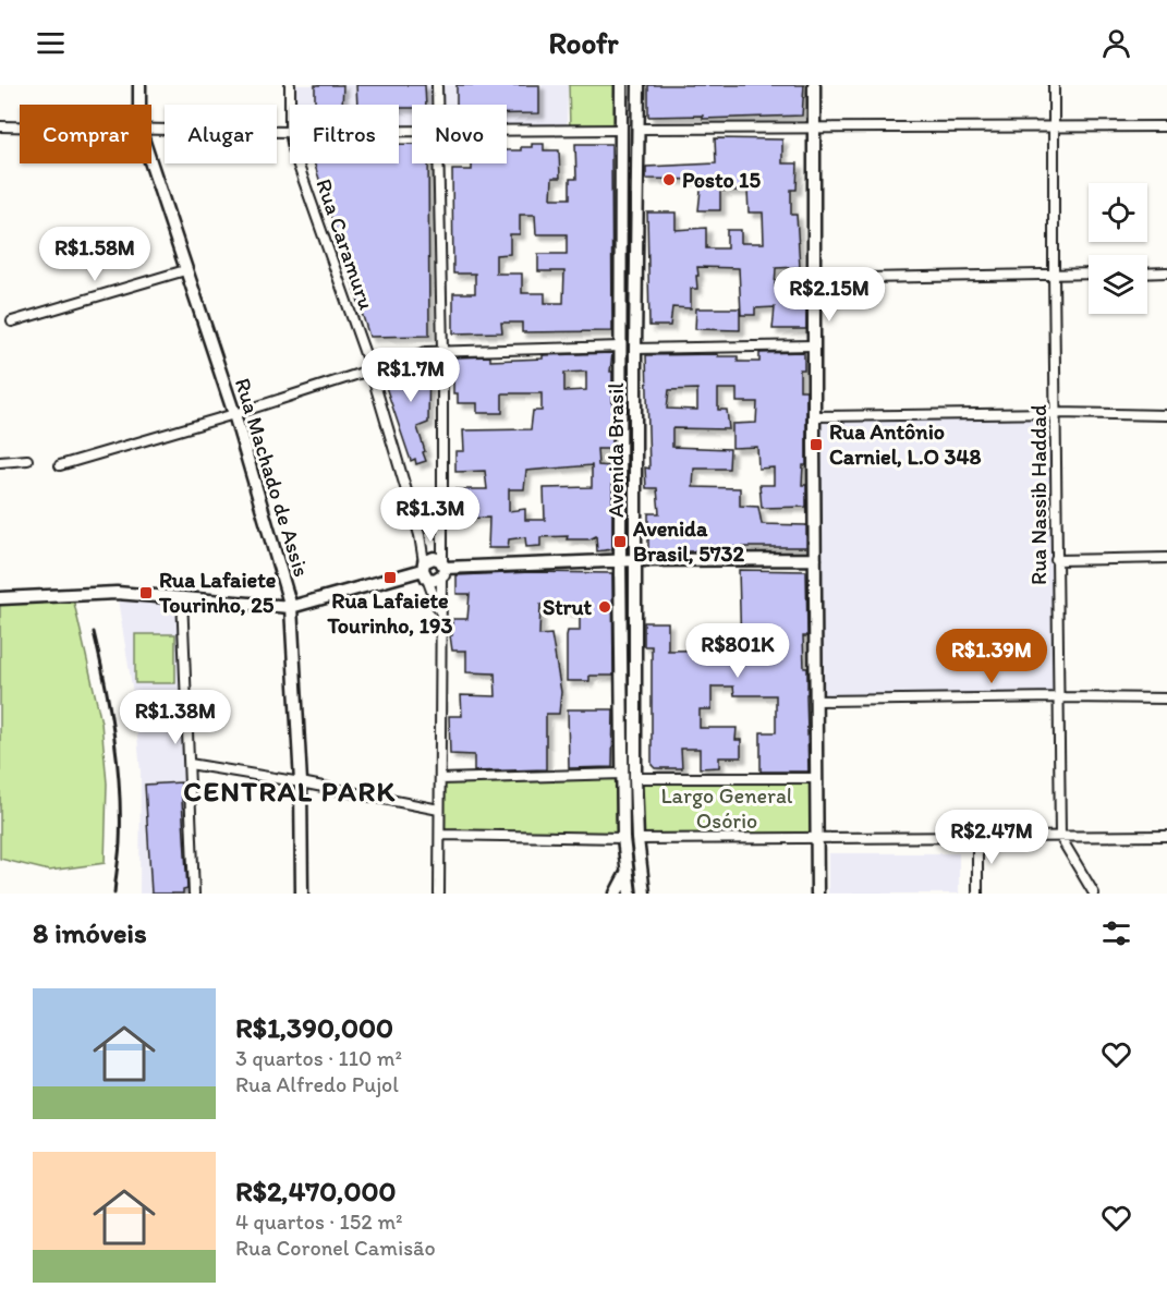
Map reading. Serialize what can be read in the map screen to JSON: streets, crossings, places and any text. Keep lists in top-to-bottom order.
{
  "streets": {
    "street": [
      "Rua Caramuru",
      "Avenida Brasil",
      "Rua Machado de Assis",
      "Rua Nassib Haddad"
    ]
  },
  "districts": ["CENTRAL PARK"],
  "parks": ["Largo General Osório"],
  "places": {
    "other": ["Posto 15", "Strut"],
    "transit": [
      "Rua Antônio Carniel, L.O 348",
      "Avenida Brasil, 5732",
      "Rua Lafaiete Tourinho, 193",
      "Rua Lafaiete Tourinho, 25"
    ]
  },
  "page": {
    "header": "Roofr",
    "chip": [
      "Comprar",
      "Alugar",
      "Filtros",
      "Novo"
    ],
    "price": [
      "R$1.58M",
      "R$2.15M",
      "R$1.7M",
      "R$1.3M",
      "R$801K",
      "R$1.39M",
      "R$1.38M",
      "R$2.47M"
    ],
    "heading": "8 imóveis",
    "list": [
      {
        "name": "R$1,390,000",
        "note": "3 quartos · 110 m² · Rua Alfredo Pujol"
      },
      {
        "name": "R$2,470,000",
        "note": "4 quartos · 152 m² · Rua Coronel Camisão"
      }
    ]
  }
}
